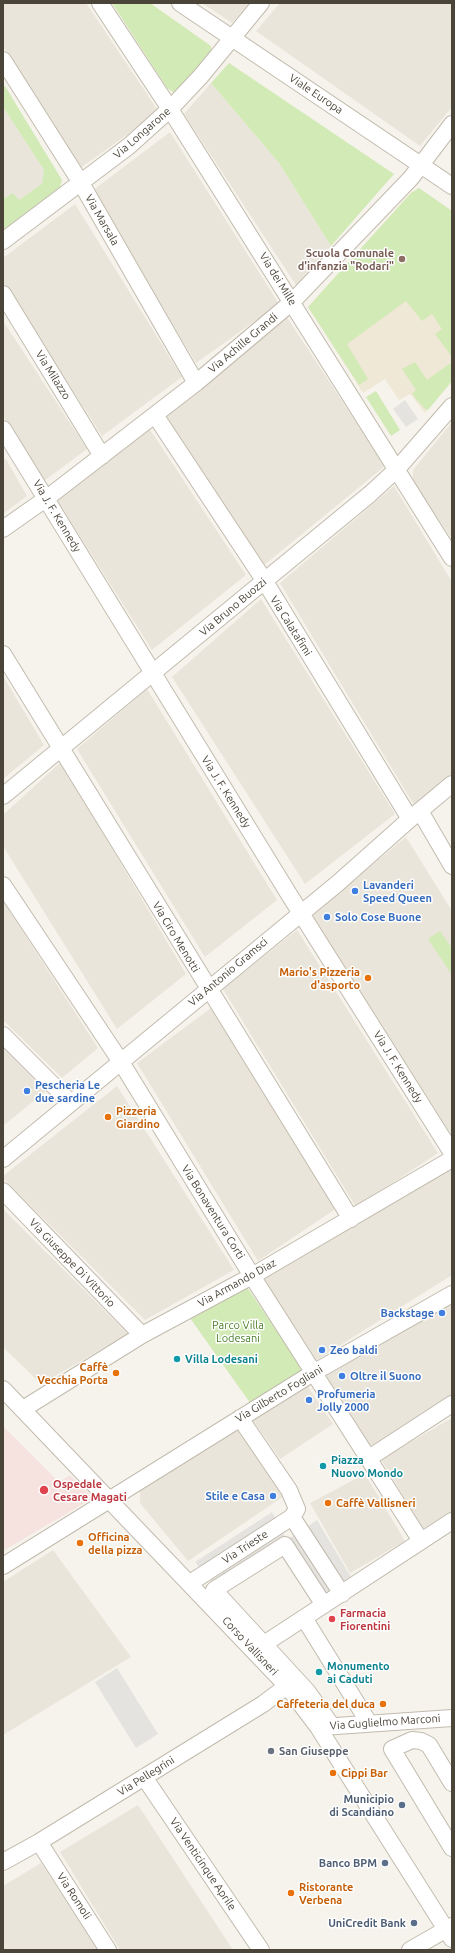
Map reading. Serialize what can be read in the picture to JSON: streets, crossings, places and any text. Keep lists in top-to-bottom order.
{
  "streets": {
    "street": [
      "Viale Europa",
      "Via Longarone",
      "Via Marsala",
      "Via dei Mille",
      "Via Achille Grandi",
      "Via Milazzo",
      "Via J. F. Kennedy",
      "Via Bruno Buozzi",
      "Via Calatafimi",
      "Via Ciro Menotti",
      "Via Antonio Gramsci",
      "Via Bonaventura Corti",
      "Via Giuseppe Di Vittorio",
      "Via Armando Diaz",
      "Via Gilberto Fogliani",
      "Via Trieste",
      "Corso Vallisneri",
      "Via Guglielmo Marconi",
      "Via Pellegrini",
      "Via Venticinque Aprile",
      "Via Romoli"
    ]
  },
  "crossings": [
    ["Viale Europa", "Via Longarone"],
    ["Viale Europa", "Via Achille Grandi"],
    ["Via Longarone", "Via Marsala"],
    ["Via Longarone", "Via dei Mille"],
    ["Via Marsala", "Via Achille Grandi"],
    ["Via dei Mille", "Via Achille Grandi"],
    ["Via dei Mille", "Via Bruno Buozzi"],
    ["Via Achille Grandi", "Via Milazzo"],
    ["Via Achille Grandi", "Via J. F. Kennedy"],
    ["Via Achille Grandi", "Via Calatafimi"],
    ["Via J. F. Kennedy", "Via Bruno Buozzi"],
    ["Via J. F. Kennedy", "Via Antonio Gramsci"],
    ["Via Bruno Buozzi", "Via Calatafimi"],
    ["Via Bruno Buozzi", "Via Ciro Menotti"],
    ["Via Calatafimi", "Via Antonio Gramsci"],
    ["Via Ciro Menotti", "Via Antonio Gramsci"],
    ["Via Ciro Menotti", "Via Armando Diaz"],
    ["Via Antonio Gramsci", "Via Bonaventura Corti"],
    ["Via Bonaventura Corti", "Via Armando Diaz"],
    ["Via Bonaventura Corti", "Via Gilberto Fogliani"],
    ["Via Giuseppe Di Vittorio", "Via Armando Diaz"],
    ["Via Armando Diaz", "Corso Vallisneri"],
    ["Via Gilberto Fogliani", "Corso Vallisneri"],
    ["Via Trieste", "Corso Vallisneri"],
    ["Corso Vallisneri", "Via Guglielmo Marconi"],
    ["Corso Vallisneri", "Via Pellegrini"],
    ["Via Pellegrini", "Via Venticinque Aprile"],
    ["Via Pellegrini", "Via Romoli"]
  ],
  "parks": ["Parco Villa Lodesani"],
  "places": [
    "Scuola Comunale d'infanzia \"Rodari\"",
    "Lavanderi Speed Queen",
    "Solo Cose Buone",
    "Mario's Pizzeria d'asporto",
    "Pescheria Le due sardine",
    "Pizzeria Giardino",
    "Backstage",
    "Zeo baldi",
    "Villa Lodesani",
    "Caffè Vecchia Porta",
    "Oltre il Suono",
    "Profumeria Jolly 2000",
    "Piazza Nuovo Mondo",
    "Ospedale Cesare Magati",
    "Stile e Casa",
    "Caffè Vallisneri",
    "Officina della pizza",
    "Farmacia Fiorentini",
    "Monumento ai Caduti",
    "Caffeteria del duca",
    "San Giuseppe",
    "Cippi Bar",
    "Municipio di Scandiano",
    "Banco BPM",
    "Ristorante Verbena",
    "UniCredit Bank"
  ]
}
